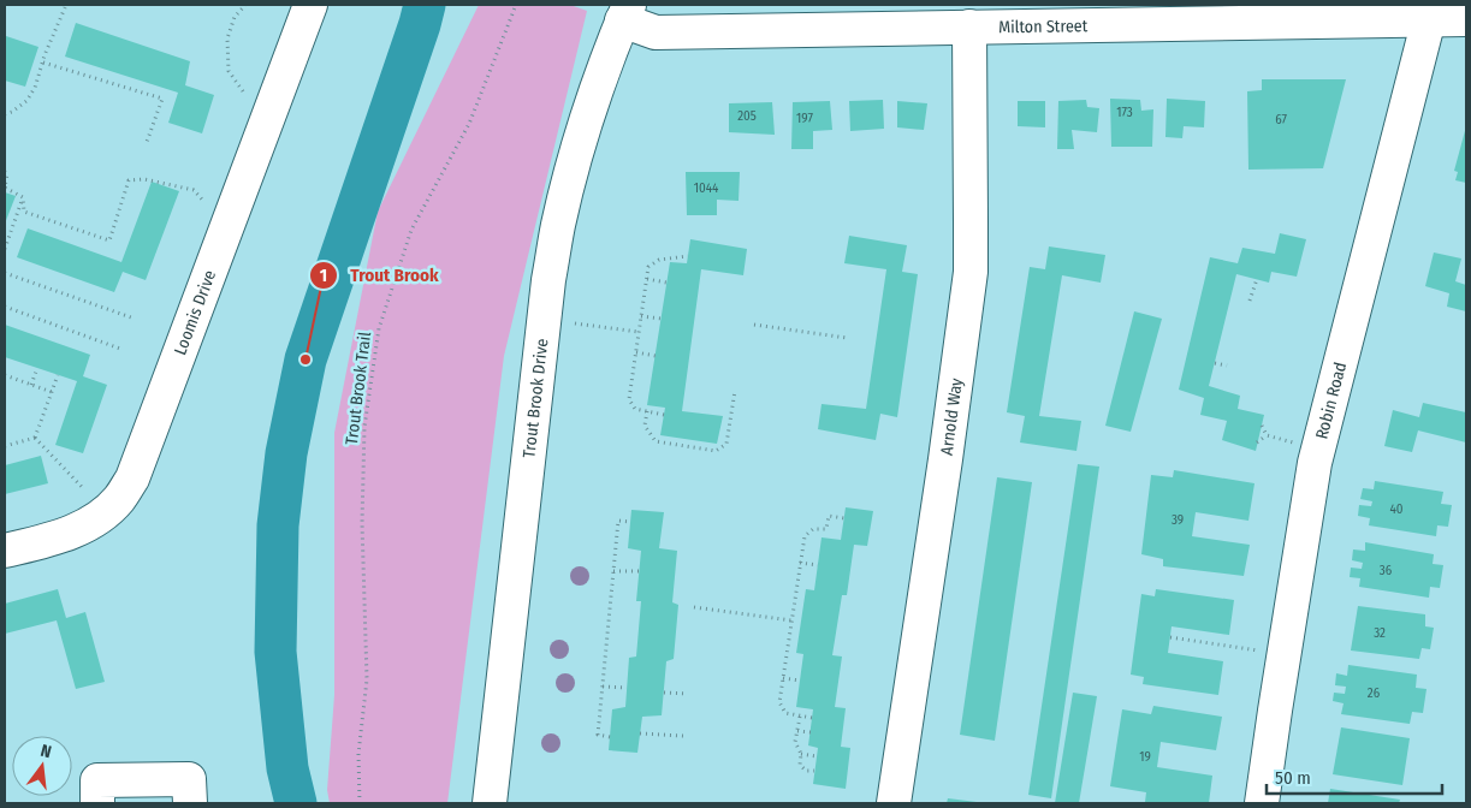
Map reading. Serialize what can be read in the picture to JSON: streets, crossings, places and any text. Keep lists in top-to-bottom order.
{
  "streets": {
    "street": [
      "Milton Street",
      "Loomis Drive",
      "Trout Brook Drive",
      "Robin Road",
      "Arnold Way"
    ],
    "path": ["Trout Brook Trail"]
  },
  "crossings": [
    ["Milton Street", "Trout Brook Drive"],
    ["Milton Street", "Robin Road"],
    ["Milton Street", "Arnold Way"]
  ],
  "places": ["Trout Brook"],
  "house_numbers": [
    "173",
    "205",
    "197",
    "67",
    "1044",
    "40",
    "39",
    "36",
    "32",
    "26",
    "19"
  ],
  "scale_bar": "50 m",
  "north": "top"
}
